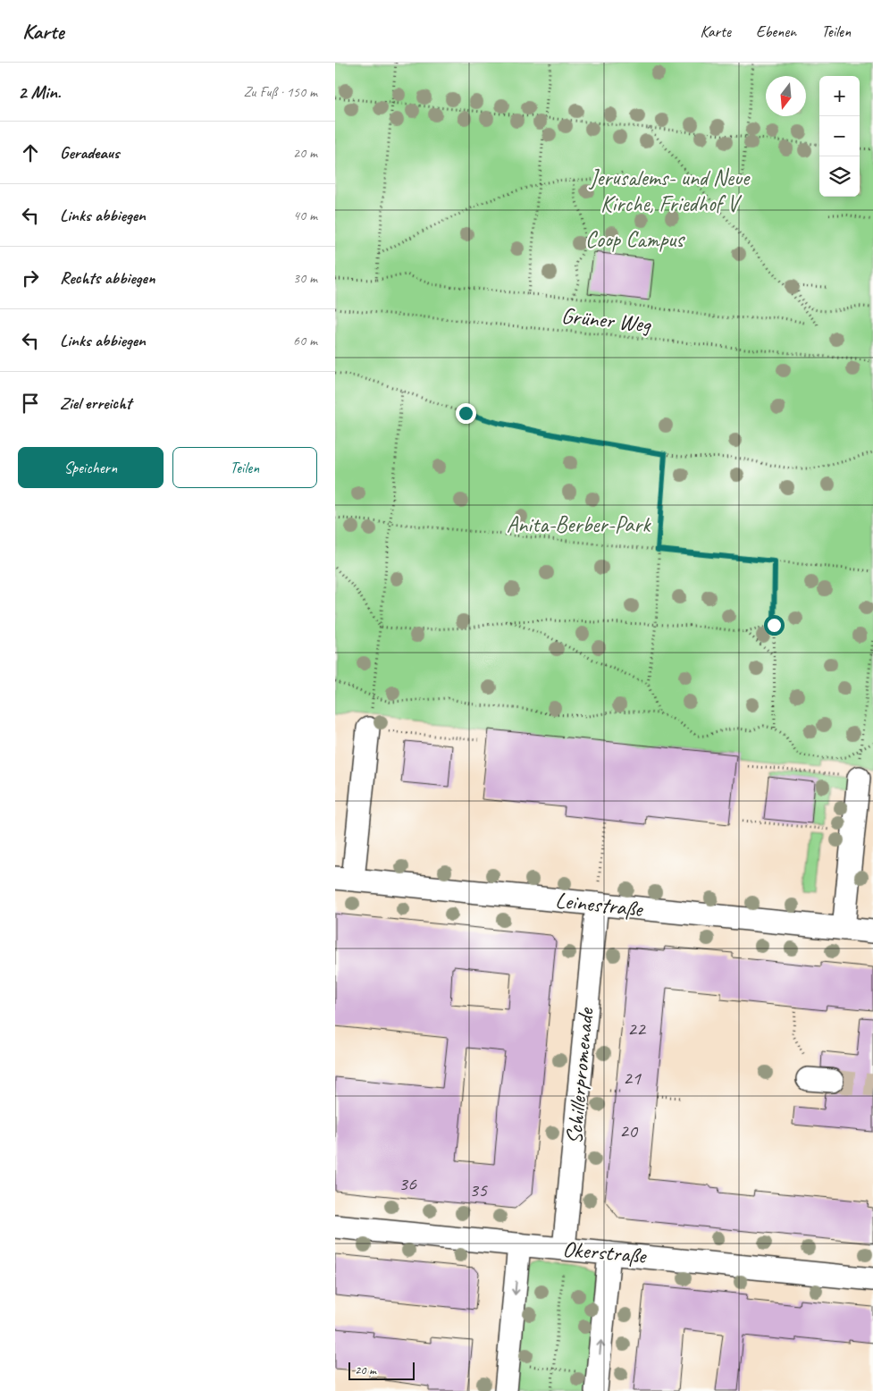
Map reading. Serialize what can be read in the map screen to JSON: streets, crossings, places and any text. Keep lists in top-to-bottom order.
{
  "streets": {
    "street": ["Leinestraße", "Schillerpromenade", "Okerstraße"],
    "path": ["Grüner Weg"]
  },
  "crossings": [
    ["Leinestraße", "Schillerpromenade"],
    ["Schillerpromenade", "Okerstraße"]
  ],
  "parks": ["Jerusalems- und Neue Kirche, Friedhof V", "Coop Campus", "Anita-Berber-Park"],
  "house_numbers": [
    "22",
    "21",
    "20",
    "36",
    "35"
  ],
  "scale_bar": "20 m",
  "north": "bottom",
  "page": {
    "header": "Karte",
    "nav": ["Karte", "Ebenen", "Teilen"],
    "heading": ["2 Min.", "Zu Fuß · 150 m"],
    "map_buttons": ["+", "−"],
    "list": [
      ["Geradeaus", "20 m"],
      ["Links abbiegen", "40 m"],
      ["Rechts abbiegen", "30 m"],
      ["Links abbiegen", "60 m"],
      "Ziel erreicht"
    ],
    "buttons": ["Speichern", "Teilen"],
    "scale": "20 m"
  }
}
